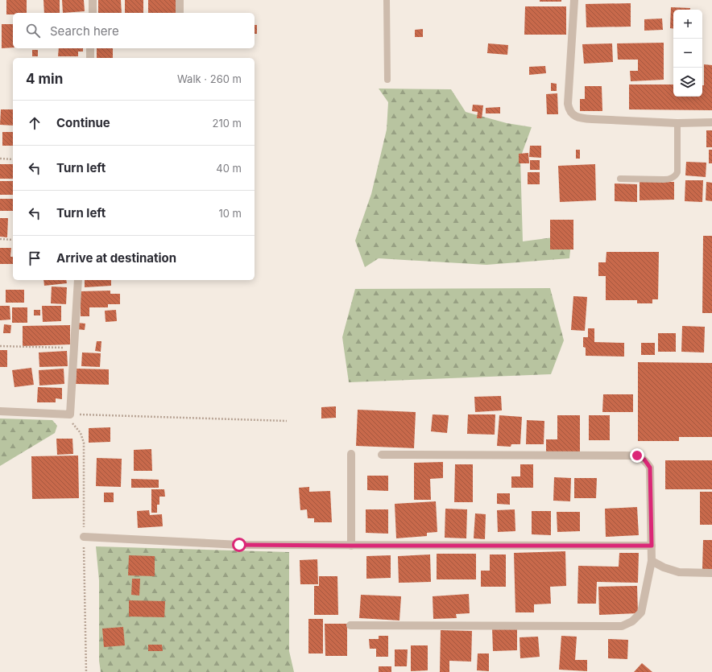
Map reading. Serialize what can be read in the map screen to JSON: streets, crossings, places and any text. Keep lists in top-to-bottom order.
{
  "page": {
    "map_buttons": ["+", "−"],
    "search": "Search here",
    "heading": ["4 min", "Walk · 260 m"],
    "list": [
      ["Continue", "210 m"],
      ["Turn left", "40 m"],
      ["Turn left", "10 m"],
      "Arrive at destination"
    ]
  }
}
